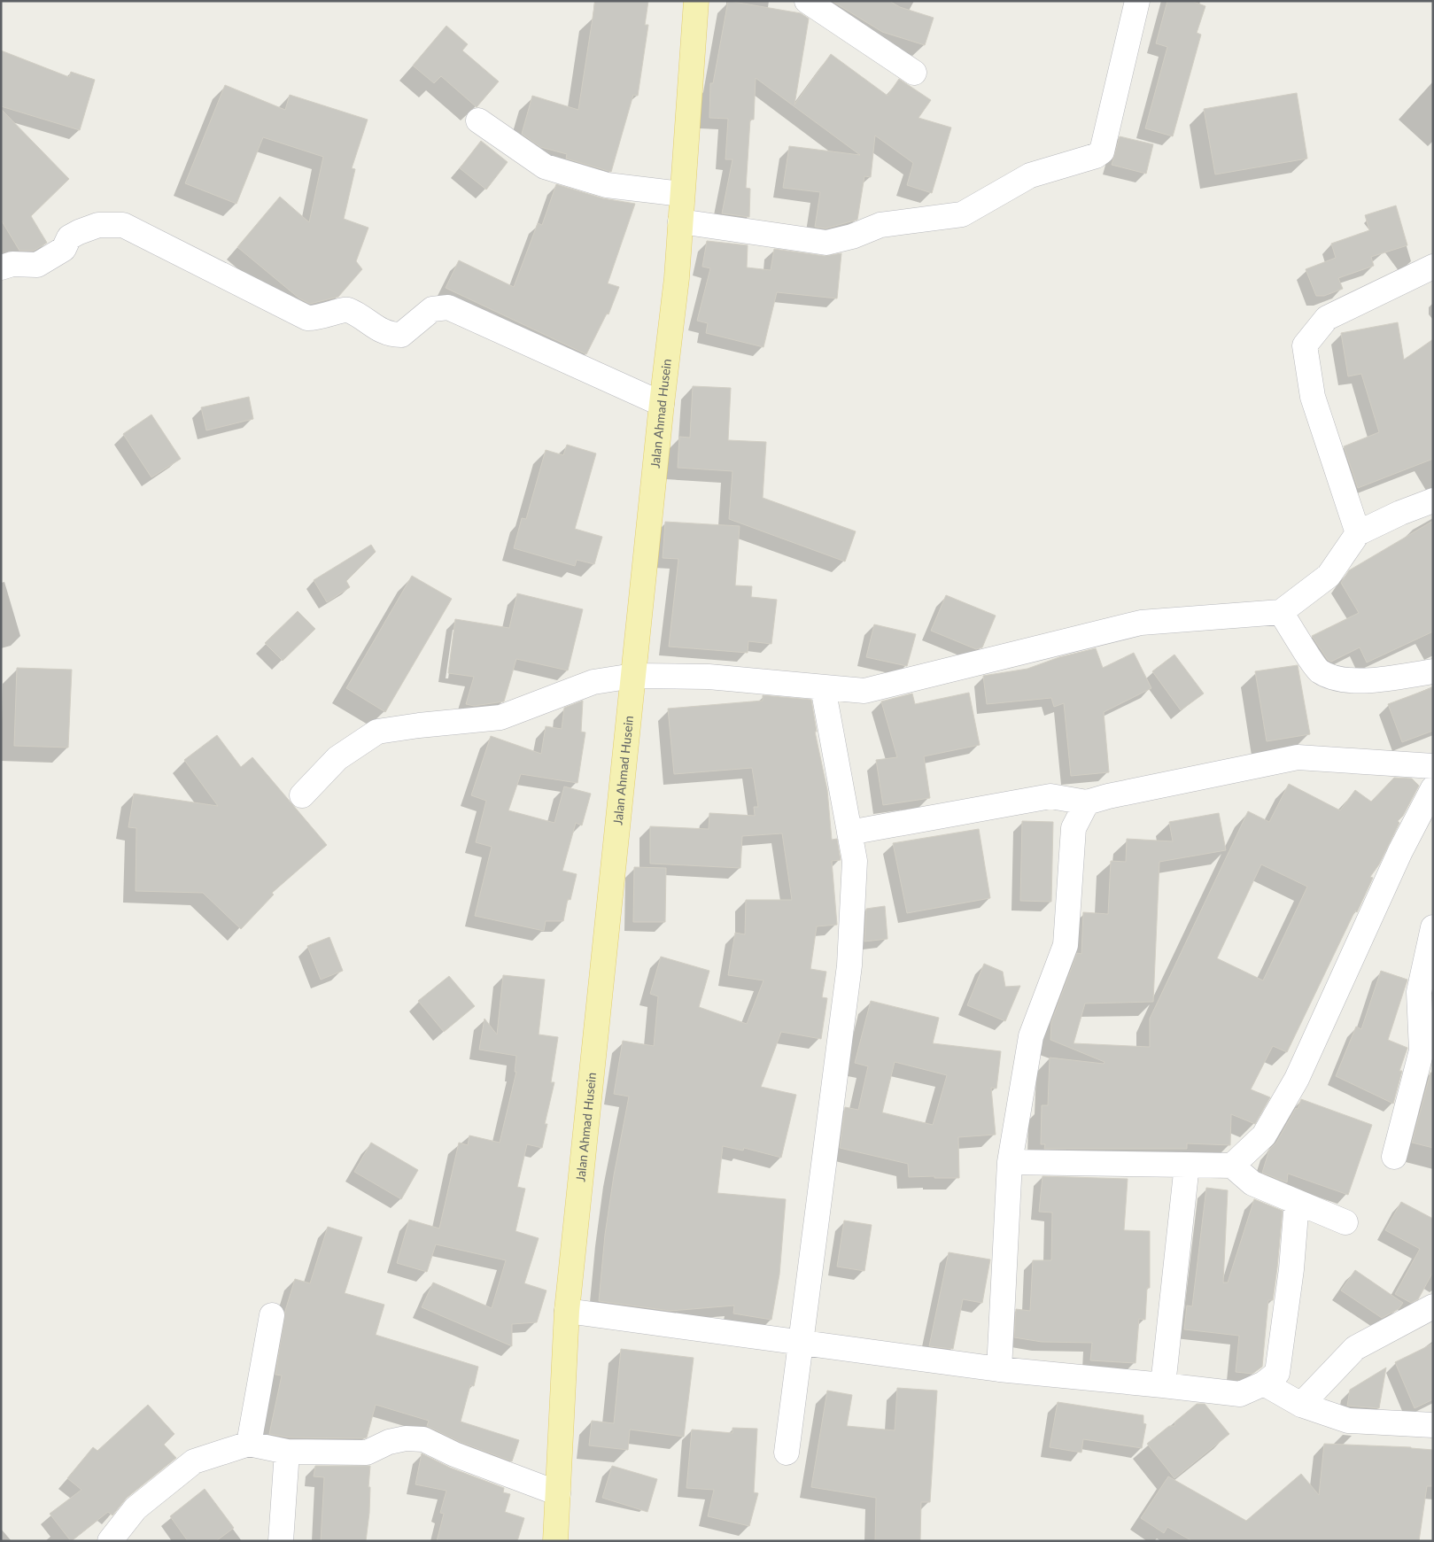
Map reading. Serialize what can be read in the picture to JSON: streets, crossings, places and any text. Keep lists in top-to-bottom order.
{
  "streets": {
    "main road": ["Jalan Ahmad Husein"]
  }
}
